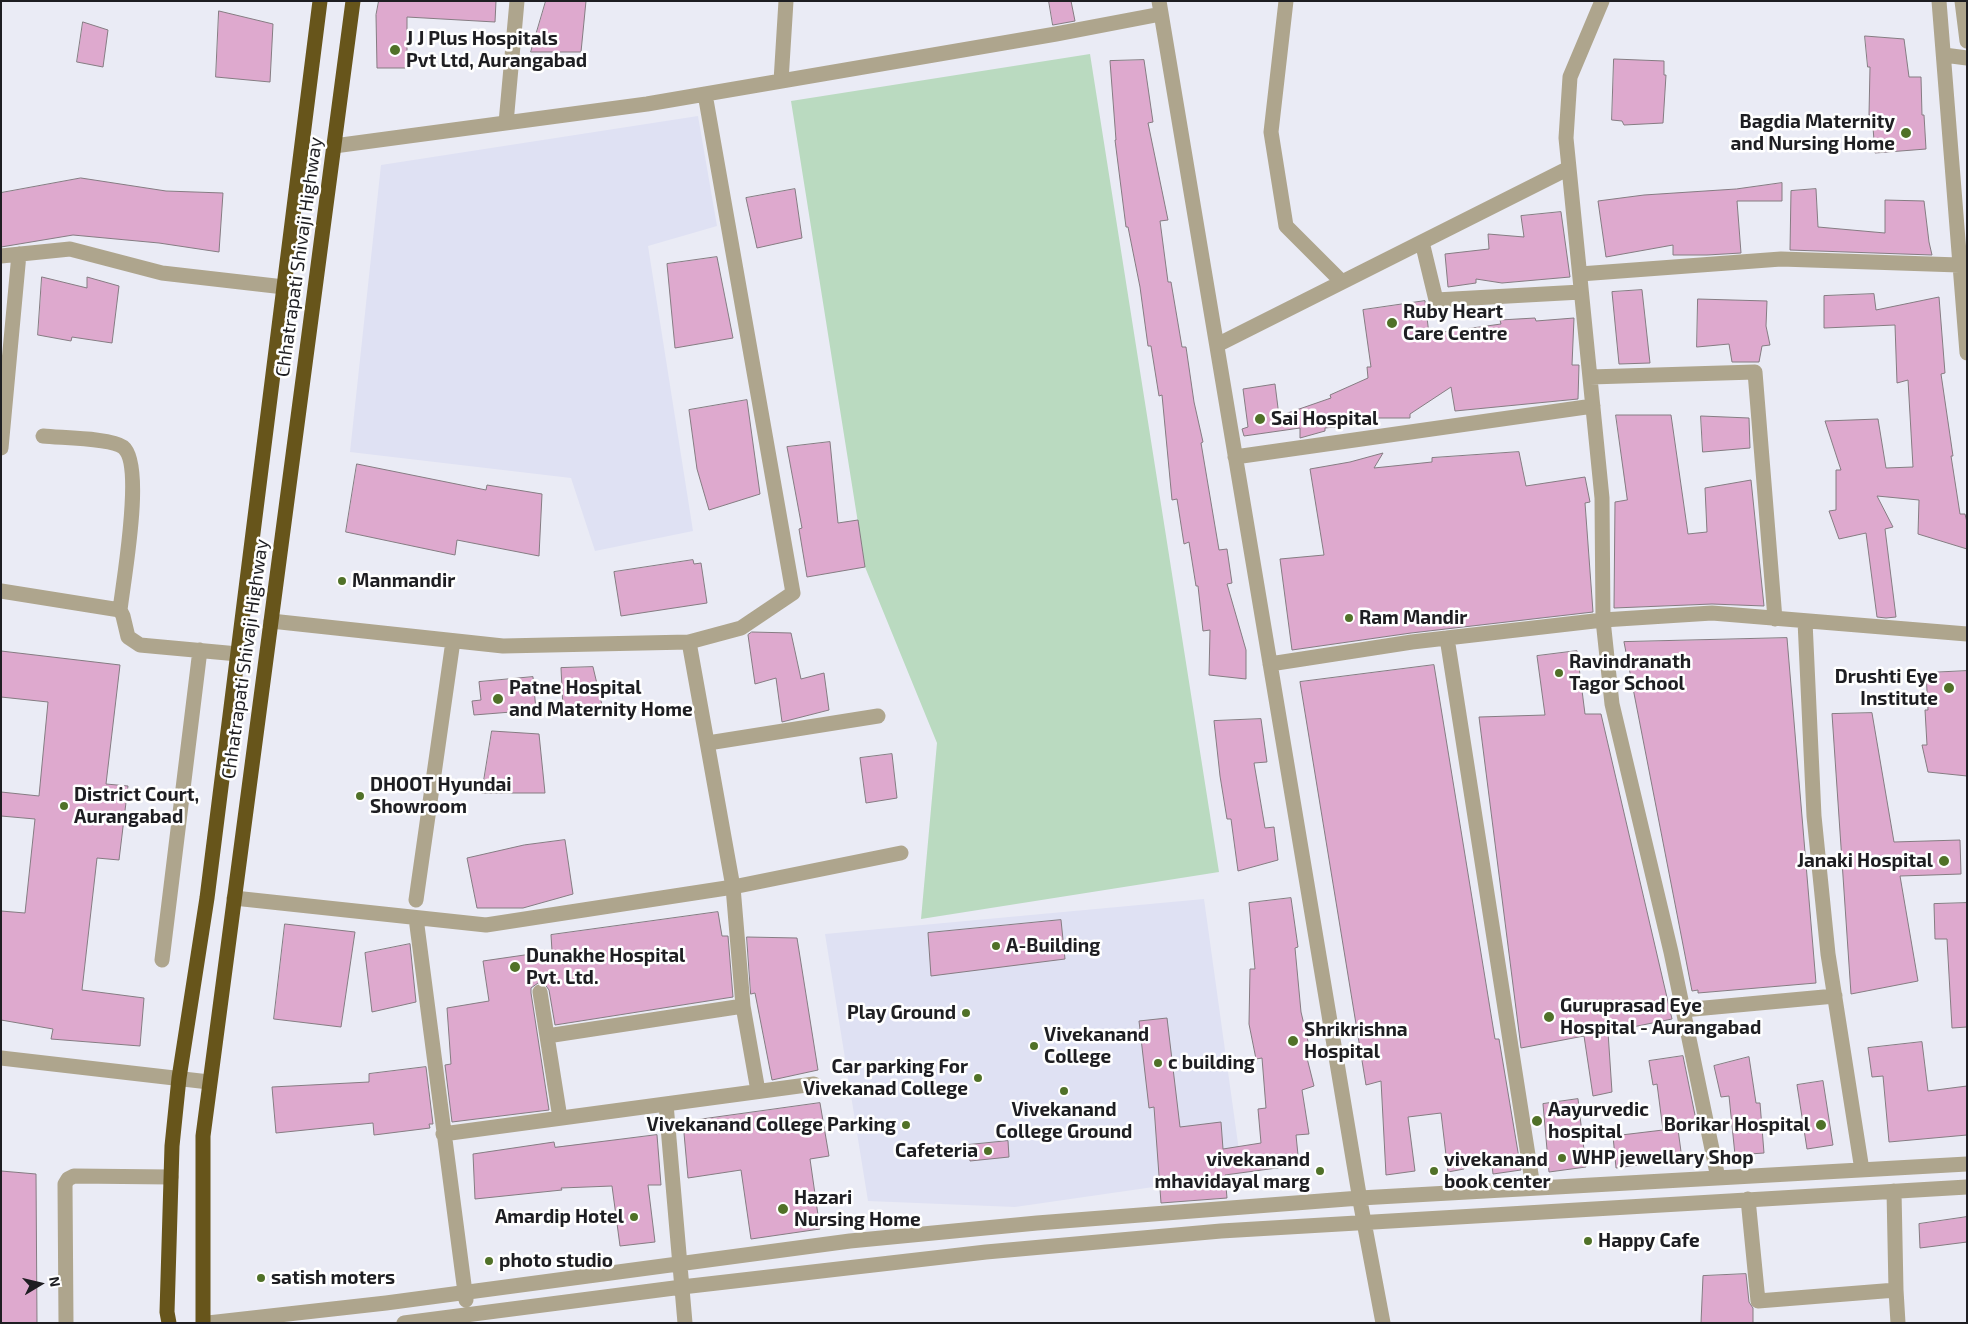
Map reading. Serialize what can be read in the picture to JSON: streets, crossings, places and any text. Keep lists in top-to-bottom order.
{
  "streets": {
    "highway": ["Chhatrapati Shivaji Highway"]
  },
  "places": [
    "J J Plus Hospitals Pvt Ltd, Aurangabad",
    "Bagdia Maternity and Nursing Home",
    "Ruby Heart Care Centre",
    "Sai Hospital",
    "Manmandir",
    "Ram Mandir",
    "Ravindranath Tagor School",
    "Drushti Eye Institute",
    "Patne Hospital and Maternity Home",
    "DHOOT Hyundai Showroom",
    "District Court, Aurangabad",
    "Janaki Hospital",
    "A-Building",
    "Dunakhe Hospital Pvt. Ltd.",
    "Play Ground",
    "Guruprasad Eye Hospital - Aurangabad",
    "Shrikrishna Hospital",
    "Vivekanand College",
    "c building",
    "Car parking For Vivekanad College",
    "Vivekanand College Ground",
    "Aayurvedic hospital",
    "Vivekanand College Parking",
    "Borikar Hospital",
    "Cafeteria",
    "WHP jewellary Shop",
    "vivekanand mhavidayal marg",
    "vivekanand book center",
    "Hazari Nursing Home",
    "Amardip Hotel",
    "Happy Cafe",
    "photo studio",
    "satish moters"
  ],
  "north": "right"
}
